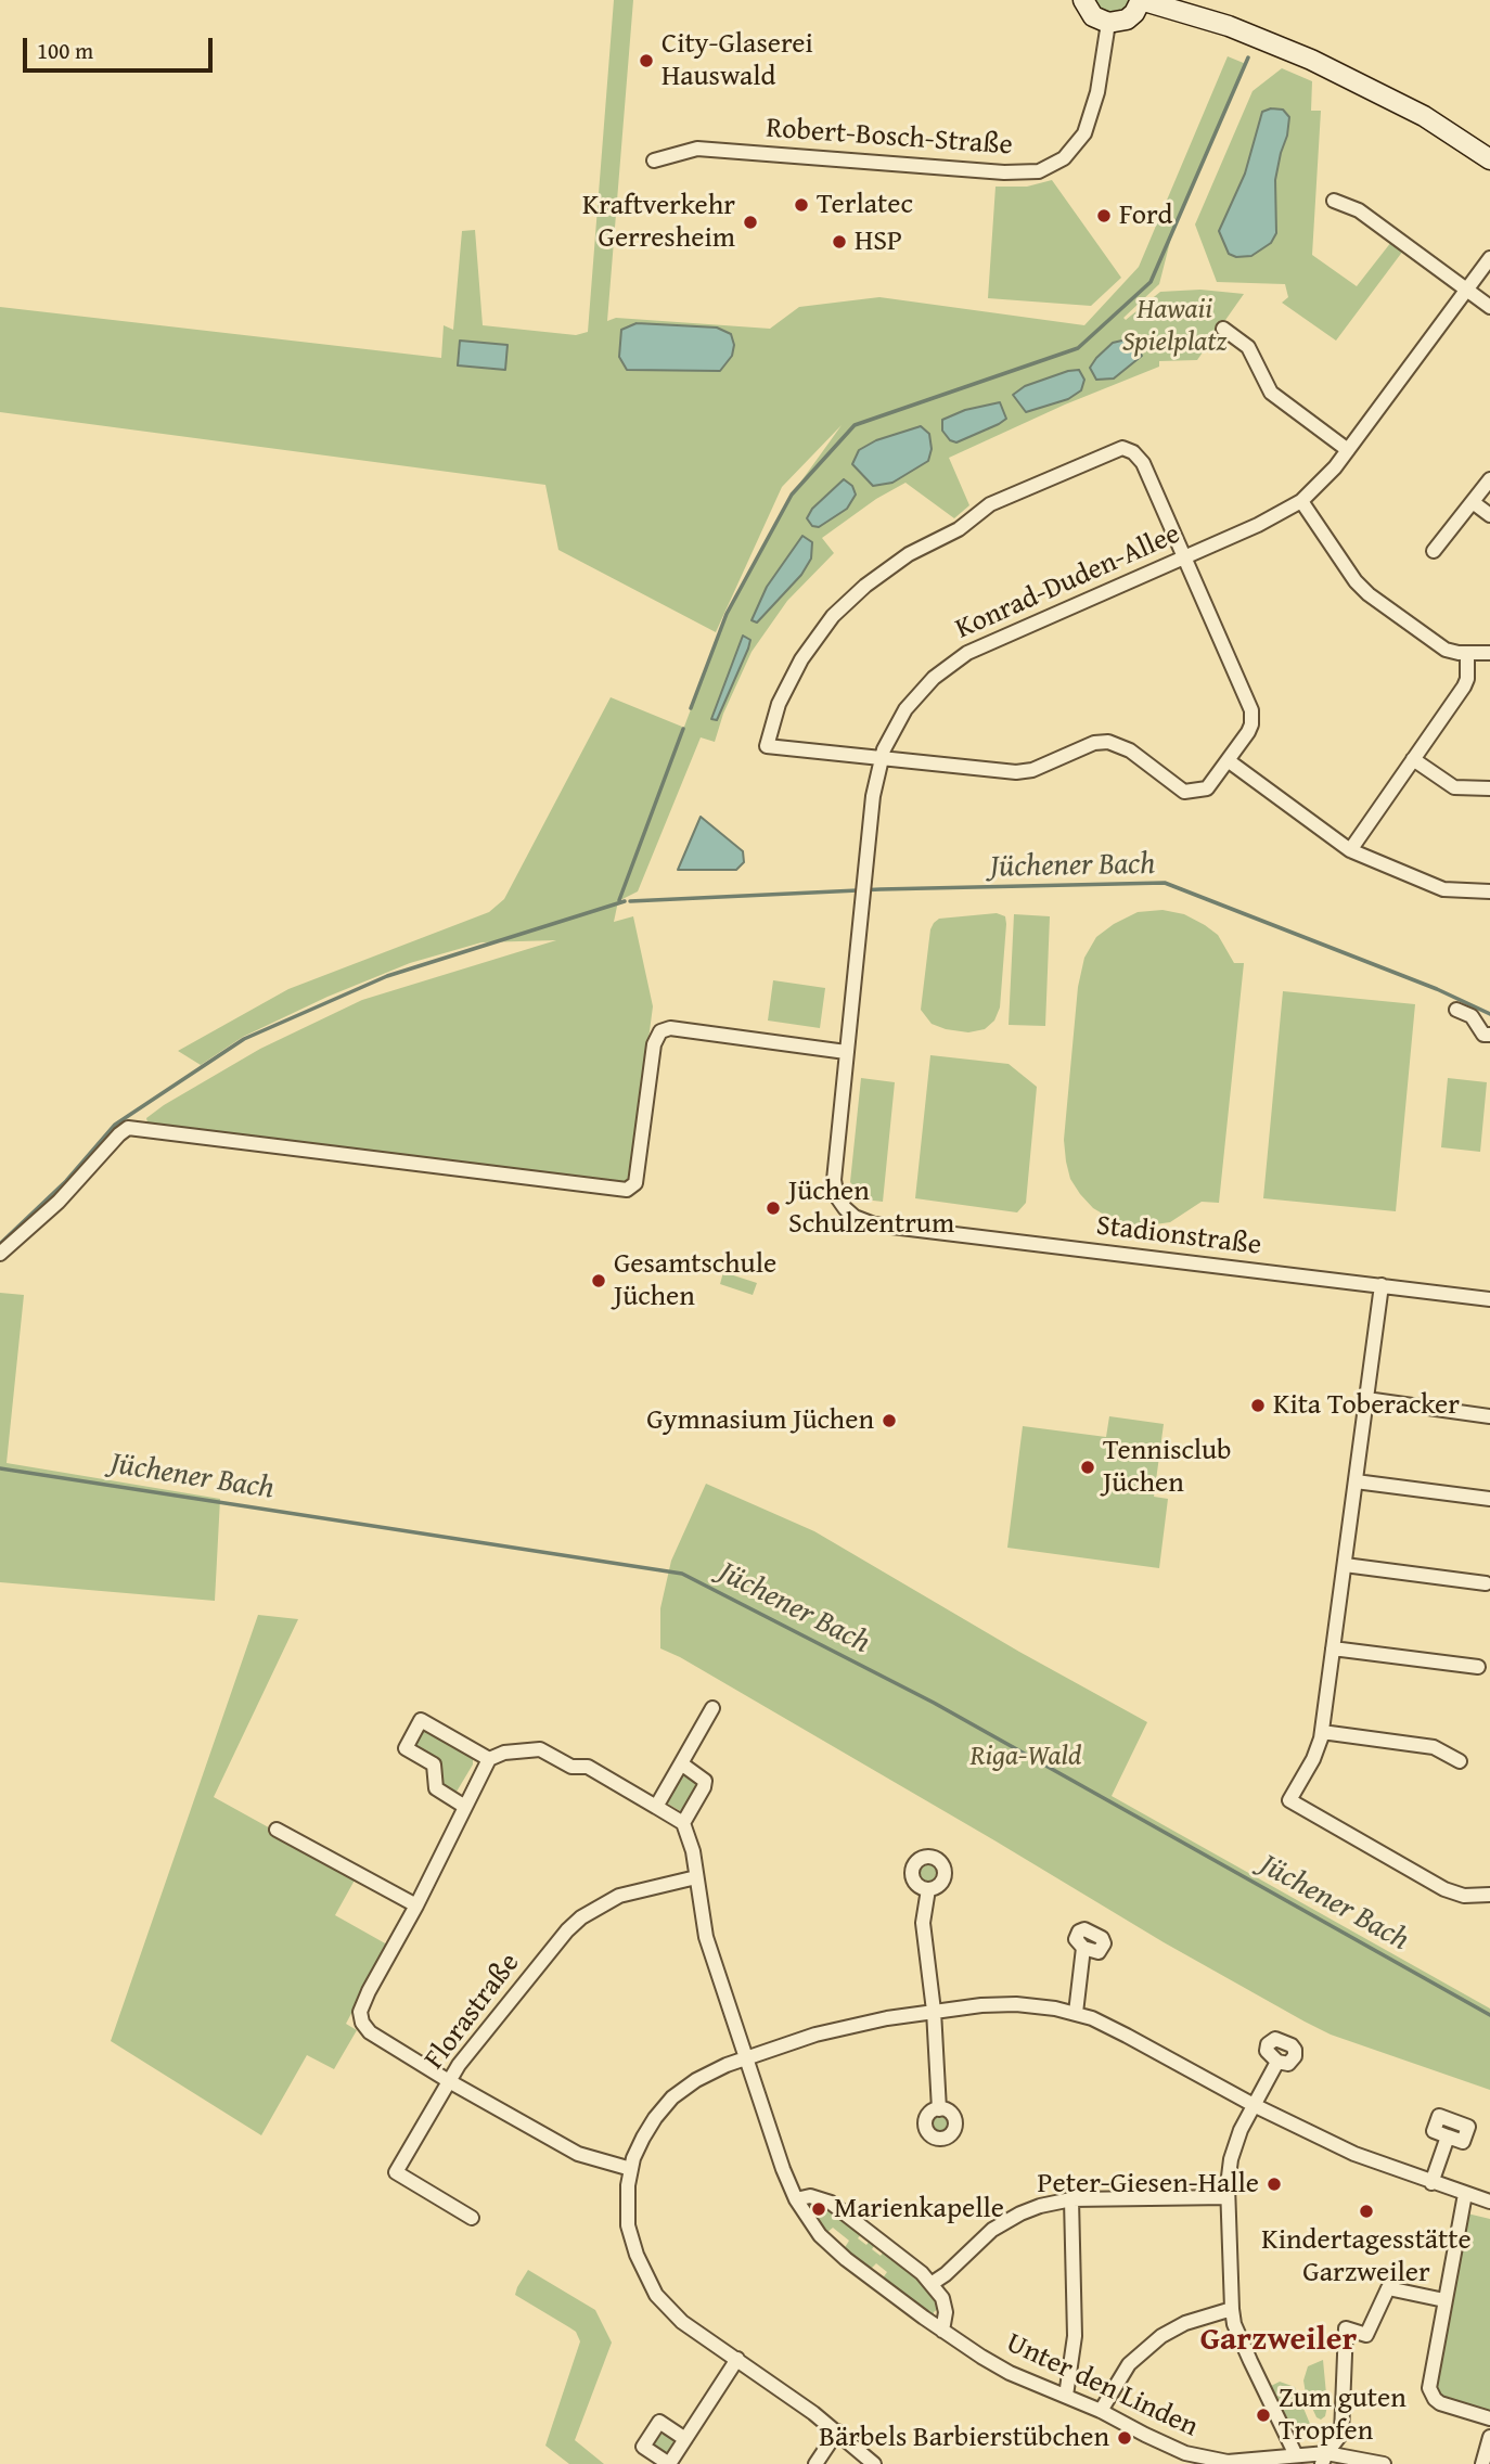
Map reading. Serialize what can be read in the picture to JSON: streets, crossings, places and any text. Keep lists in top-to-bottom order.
{
  "streets": {
    "street": [
      "Robert-Bosch-Straße",
      "Konrad-Duden-Allee",
      "Stadionstraße",
      "Florastraße",
      "Unter den Linden"
    ]
  },
  "crossings": [
    ["Konrad-Duden-Allee", "Stadionstraße"],
    ["Florastraße", "Unter den Linden"]
  ],
  "districts": ["Garzweiler"],
  "water": ["Jüchener Bach"],
  "parks": ["Hawaii Spielplatz", "Riga-Wald"],
  "places": [
    "City-Glaserei Hauswald",
    "Terlatec",
    "Ford",
    "Kraftverkehr Gerresheim",
    "HSP",
    "Jüchen Schulzentrum",
    "Gesamtschule Jüchen",
    "Kita Toberacker",
    "Gymnasium Jüchen",
    "Tennisclub Jüchen",
    "Peter-Giesen-Halle",
    "Marienkapelle",
    "Kindertagesstätte Garzweiler",
    "Zum guten Tropfen",
    "Bärbels Barbierstübchen"
  ],
  "scale_bar": "100 m"
}
